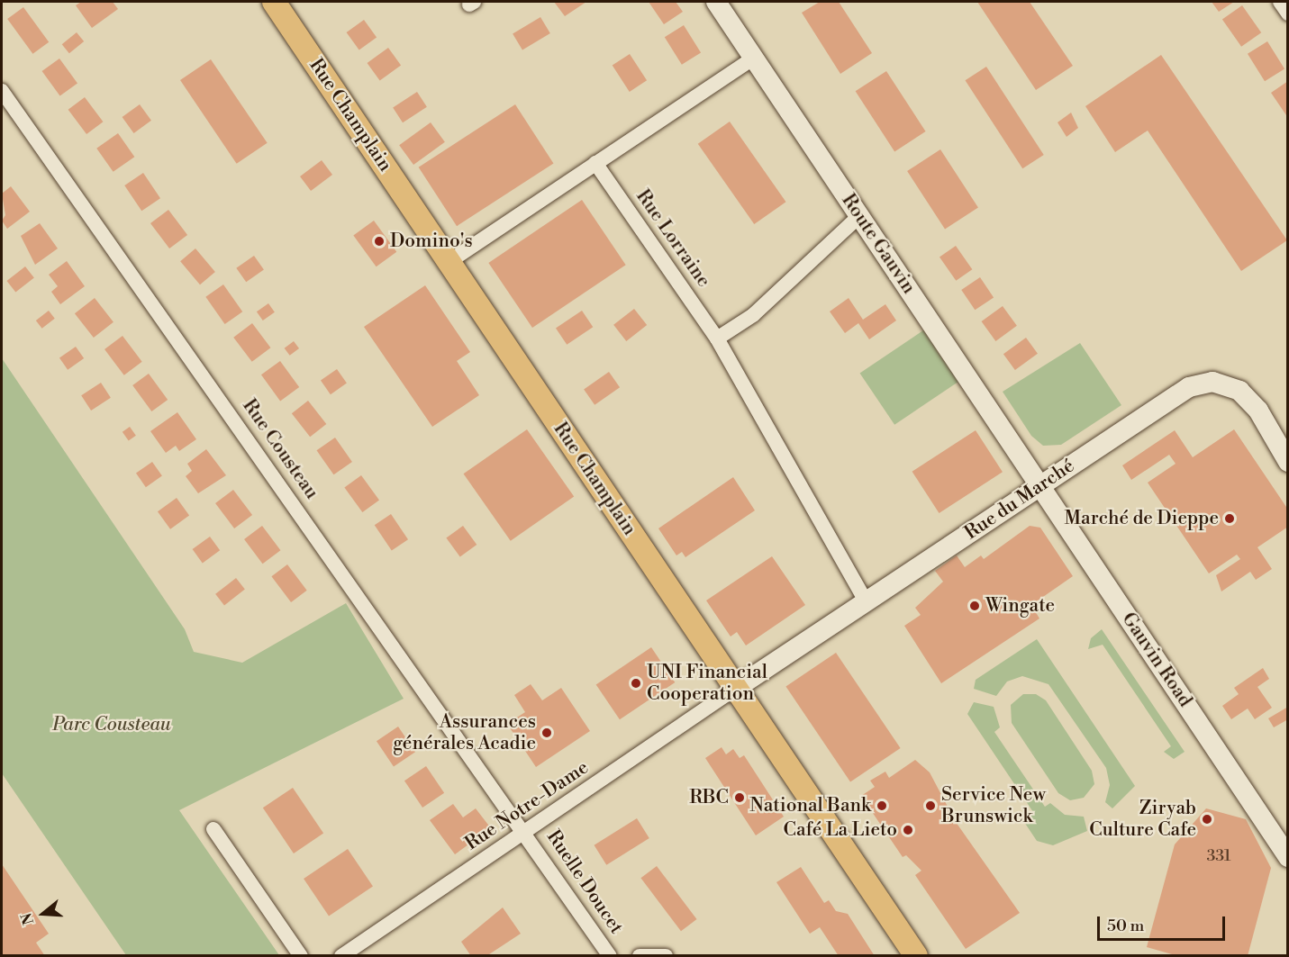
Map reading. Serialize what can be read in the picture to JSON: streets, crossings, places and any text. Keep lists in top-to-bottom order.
{
  "streets": {
    "main road": ["Rue Champlain"],
    "street": [
      "Rue Lorraine",
      "Route Gauvin",
      "Rue Cousteau",
      "Rue du Marché",
      "Gauvin Road",
      "Rue Notre-Dame",
      "Ruelle Doucet"
    ]
  },
  "crossings": [
    ["Rue Champlain", "Rue du Marché"],
    ["Rue Champlain", "Rue Notre-Dame"],
    ["Rue Lorraine", "Rue du Marché"],
    ["Route Gauvin", "Rue du Marché"],
    ["Route Gauvin", "Gauvin Road"],
    ["Rue Cousteau", "Rue Notre-Dame"],
    ["Rue Cousteau", "Ruelle Doucet"],
    ["Rue du Marché", "Gauvin Road"],
    ["Rue du Marché", "Rue Notre-Dame"],
    ["Rue Notre-Dame", "Ruelle Doucet"]
  ],
  "parks": ["Parc Cousteau"],
  "places": [
    "Domino's",
    "Marché de Dieppe",
    "Wingate",
    "UNI Financial Cooperation",
    "Assurances générales Acadie",
    "RBC",
    "National Bank",
    "Service New Brunswick",
    "Ziryab Culture Cafe",
    "Café La Lieto"
  ],
  "house_numbers": ["331"],
  "scale_bar": "50 m",
  "north": "left"
}
